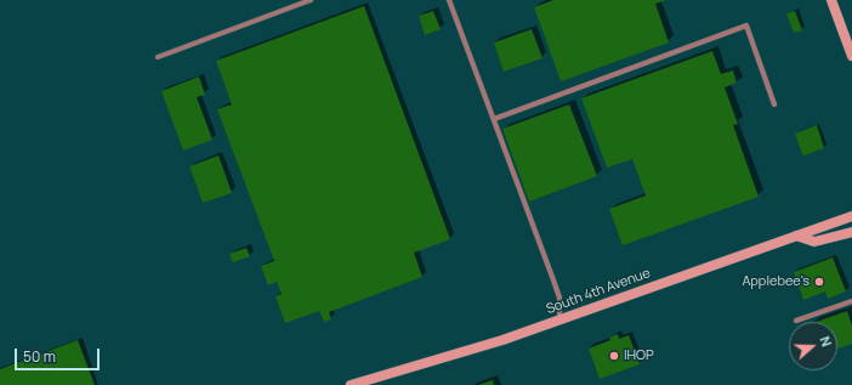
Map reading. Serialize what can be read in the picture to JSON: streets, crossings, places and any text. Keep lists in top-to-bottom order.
{
  "streets": {
    "main road": ["South 4th Avenue"]
  },
  "places": ["Applebee's", "IHOP"],
  "scale_bar": "50 m",
  "north": "right"
}
